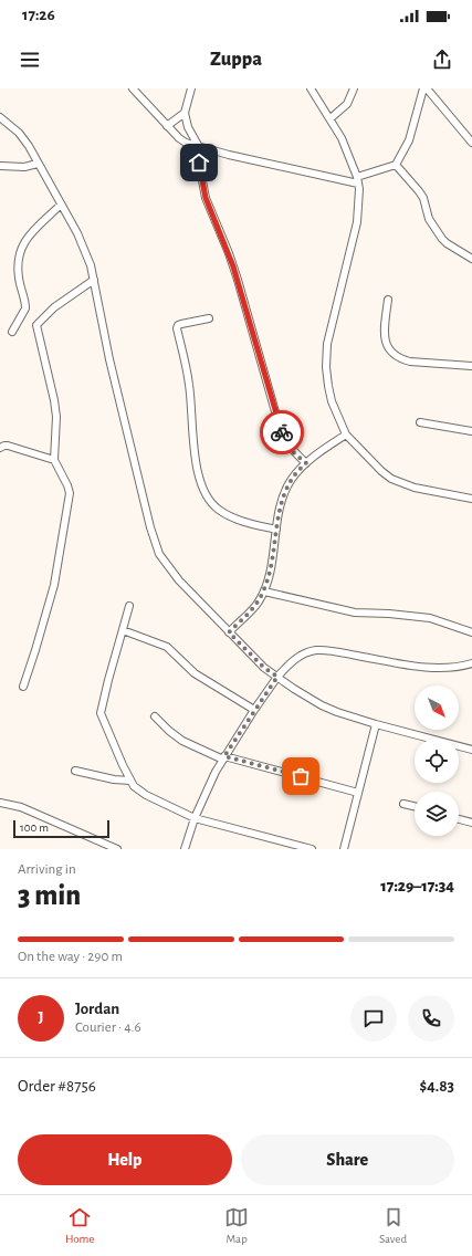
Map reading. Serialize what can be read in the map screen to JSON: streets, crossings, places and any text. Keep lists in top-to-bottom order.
{
  "scale_bar": "100 m",
  "north": "bottom right",
  "page": {
    "status": "17:26",
    "header": "Zuppa",
    "scale": "100 m",
    "heading": ["3 min", "Arriving in", "17:29–17:34"],
    "panel": [
      "Jordan",
      "Courier · 4.6",
      "Order #8756",
      "$4.83"
    ],
    "bar": "On the way · 290 m",
    "round": "J",
    "buttons": ["Help", "Share"],
    "tabs": ["Home", "Map", "Saved"]
  }
}
